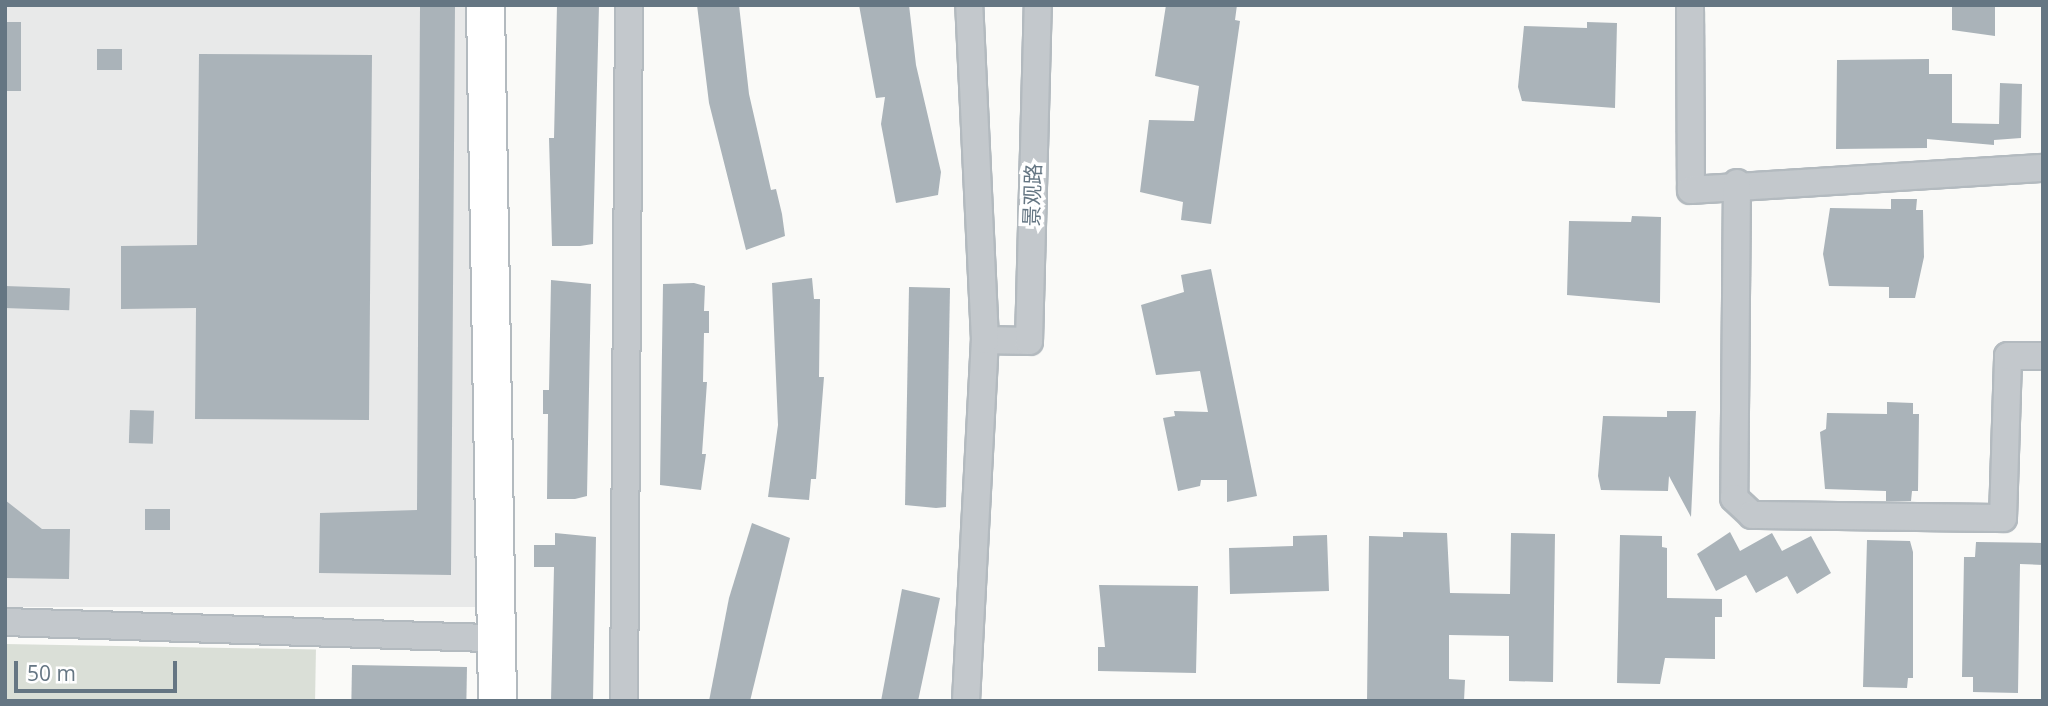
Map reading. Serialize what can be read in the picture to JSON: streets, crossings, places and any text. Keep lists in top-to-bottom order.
{
  "streets": {
    "street": ["景观路"]
  },
  "scale_bar": "50 m"
}
